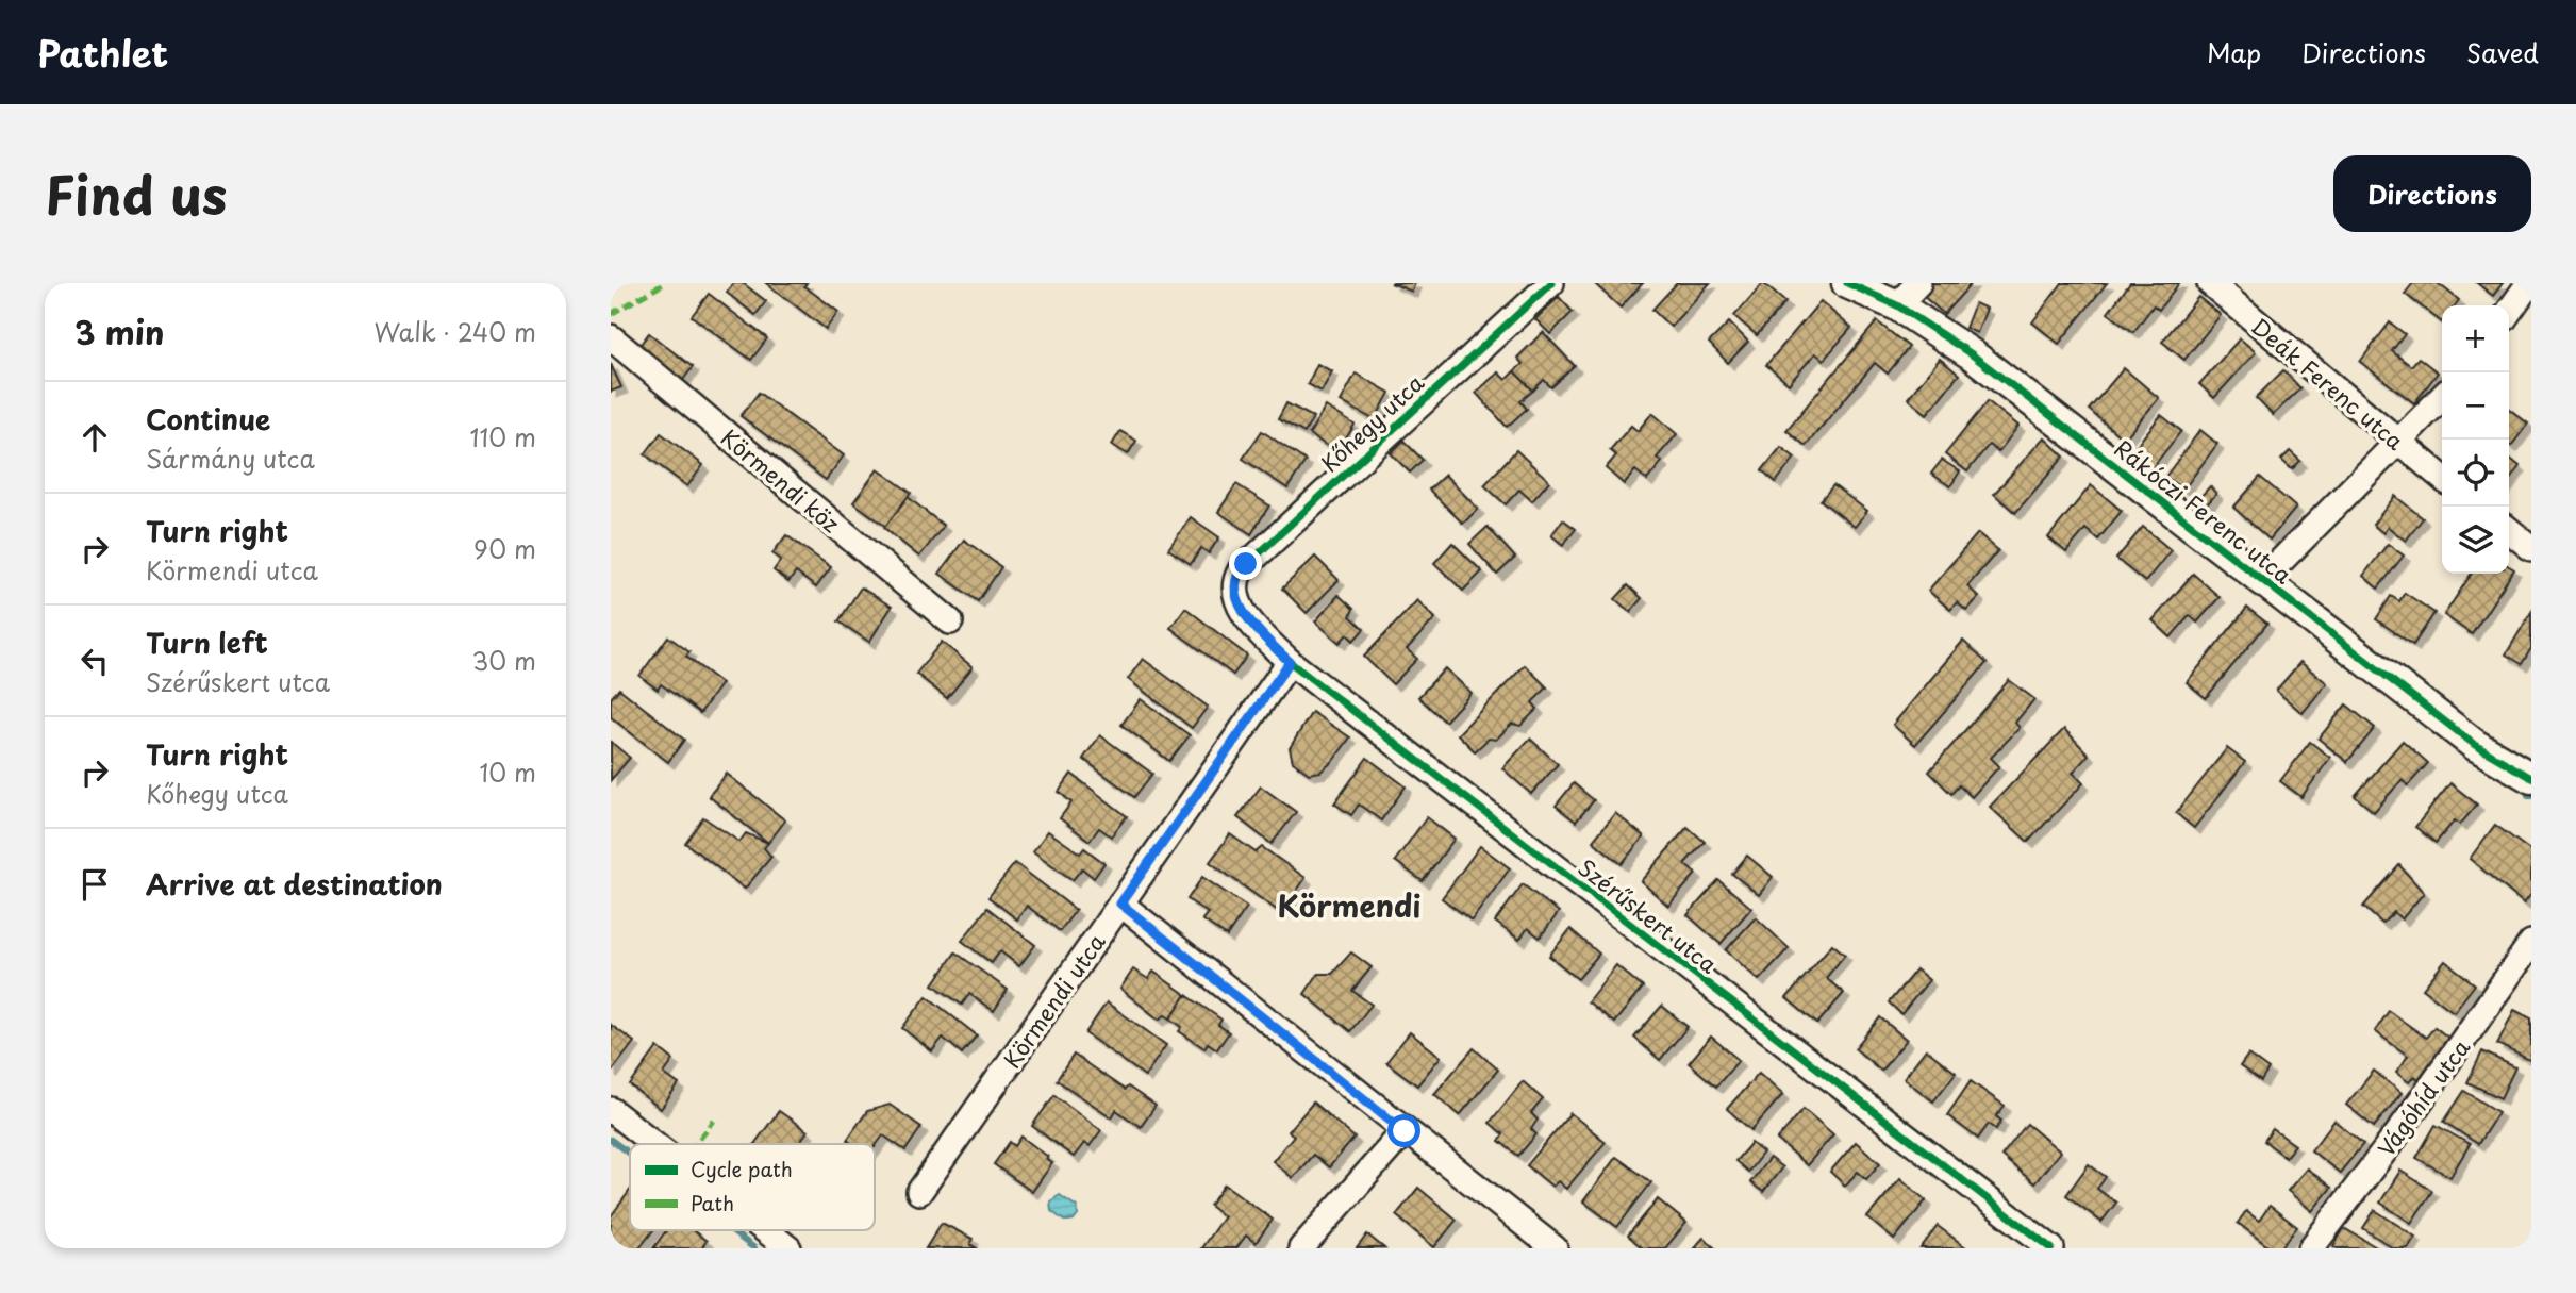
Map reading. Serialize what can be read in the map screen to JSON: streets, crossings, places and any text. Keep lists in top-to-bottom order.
{
  "streets": {
    "street": [
      "Deák Ferenc utca",
      "Kőhegy utca",
      "Körmendi köz",
      "Rákóczi Ferenc utca",
      "Szérűskert utca",
      "Körmendi utca",
      "Vágóhíd utca"
    ]
  },
  "crossings": [
    ["Kőhegy utca", "Szérűskert utca"],
    ["Szérűskert utca", "Körmendi utca"]
  ],
  "districts": ["Körmendi"],
  "legend": ["Cycle path", "Path"],
  "page": {
    "header": "Pathlet",
    "nav": ["Map", "Directions", "Saved"],
    "title": "Find us",
    "buttons": "Directions",
    "heading": ["3 min", "Walk · 240 m"],
    "map_buttons": ["+", "−"],
    "list": [
      ["Continue", "Sármány utca", "110 m"],
      ["Turn right", "Körmendi utca", "90 m"],
      ["Turn left", "Szérűskert utca", "30 m"],
      ["Turn right", "Kőhegy utca", "10 m"],
      "Arrive at destination"
    ]
  }
}
